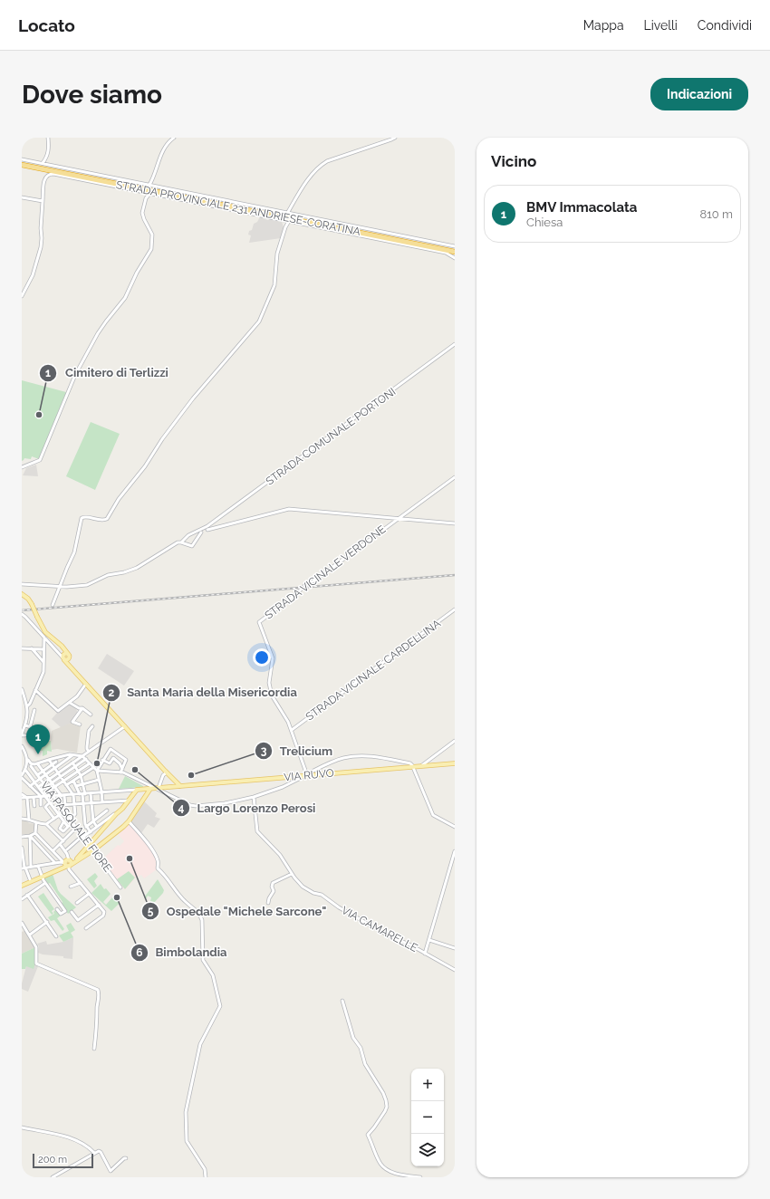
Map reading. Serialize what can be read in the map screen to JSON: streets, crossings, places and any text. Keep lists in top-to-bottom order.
{
  "streets": {
    "highway": ["STRADA PROVINCIALE 231 ANDRIESE-CORATINA"],
    "main road": ["VIA RUVO"],
    "street": [
      "STRADA COMUNALE PORTONI",
      "STRADA VICINALE VERDONE",
      "STRADA VICINALE CARDELLINA",
      "VIA PASQUALE FIORE",
      "VIA CAMARELLE"
    ]
  },
  "crossings": [
    ["STRADA VICINALE VERDONE", "STRADA VICINALE CARDELLINA"],
    ["STRADA VICINALE VERDONE", "VIA RUVO"]
  ],
  "places": [
    "Cimitero di Terlizzi",
    "Santa Maria della Misericordia",
    "Largo Lorenzo Perosi",
    "Trelicium",
    "Ospedale \"Michele Sarcone\"",
    "Bimbolandia"
  ],
  "scale_bar": "200 m",
  "page": {
    "header": "Locato",
    "nav": ["Mappa", "Livelli", "Condividi"],
    "buttons": "Indicazioni",
    "title": "Dove siamo",
    "heading": "Vicino",
    "list": [
      {
        "mark": "1",
        "name": "BMV Immacolata",
        "note": "Chiesa",
        "value": "810 m"
      }
    ],
    "pins": "1",
    "map_buttons": ["+", "−"],
    "scale": "200 m"
  }
}
